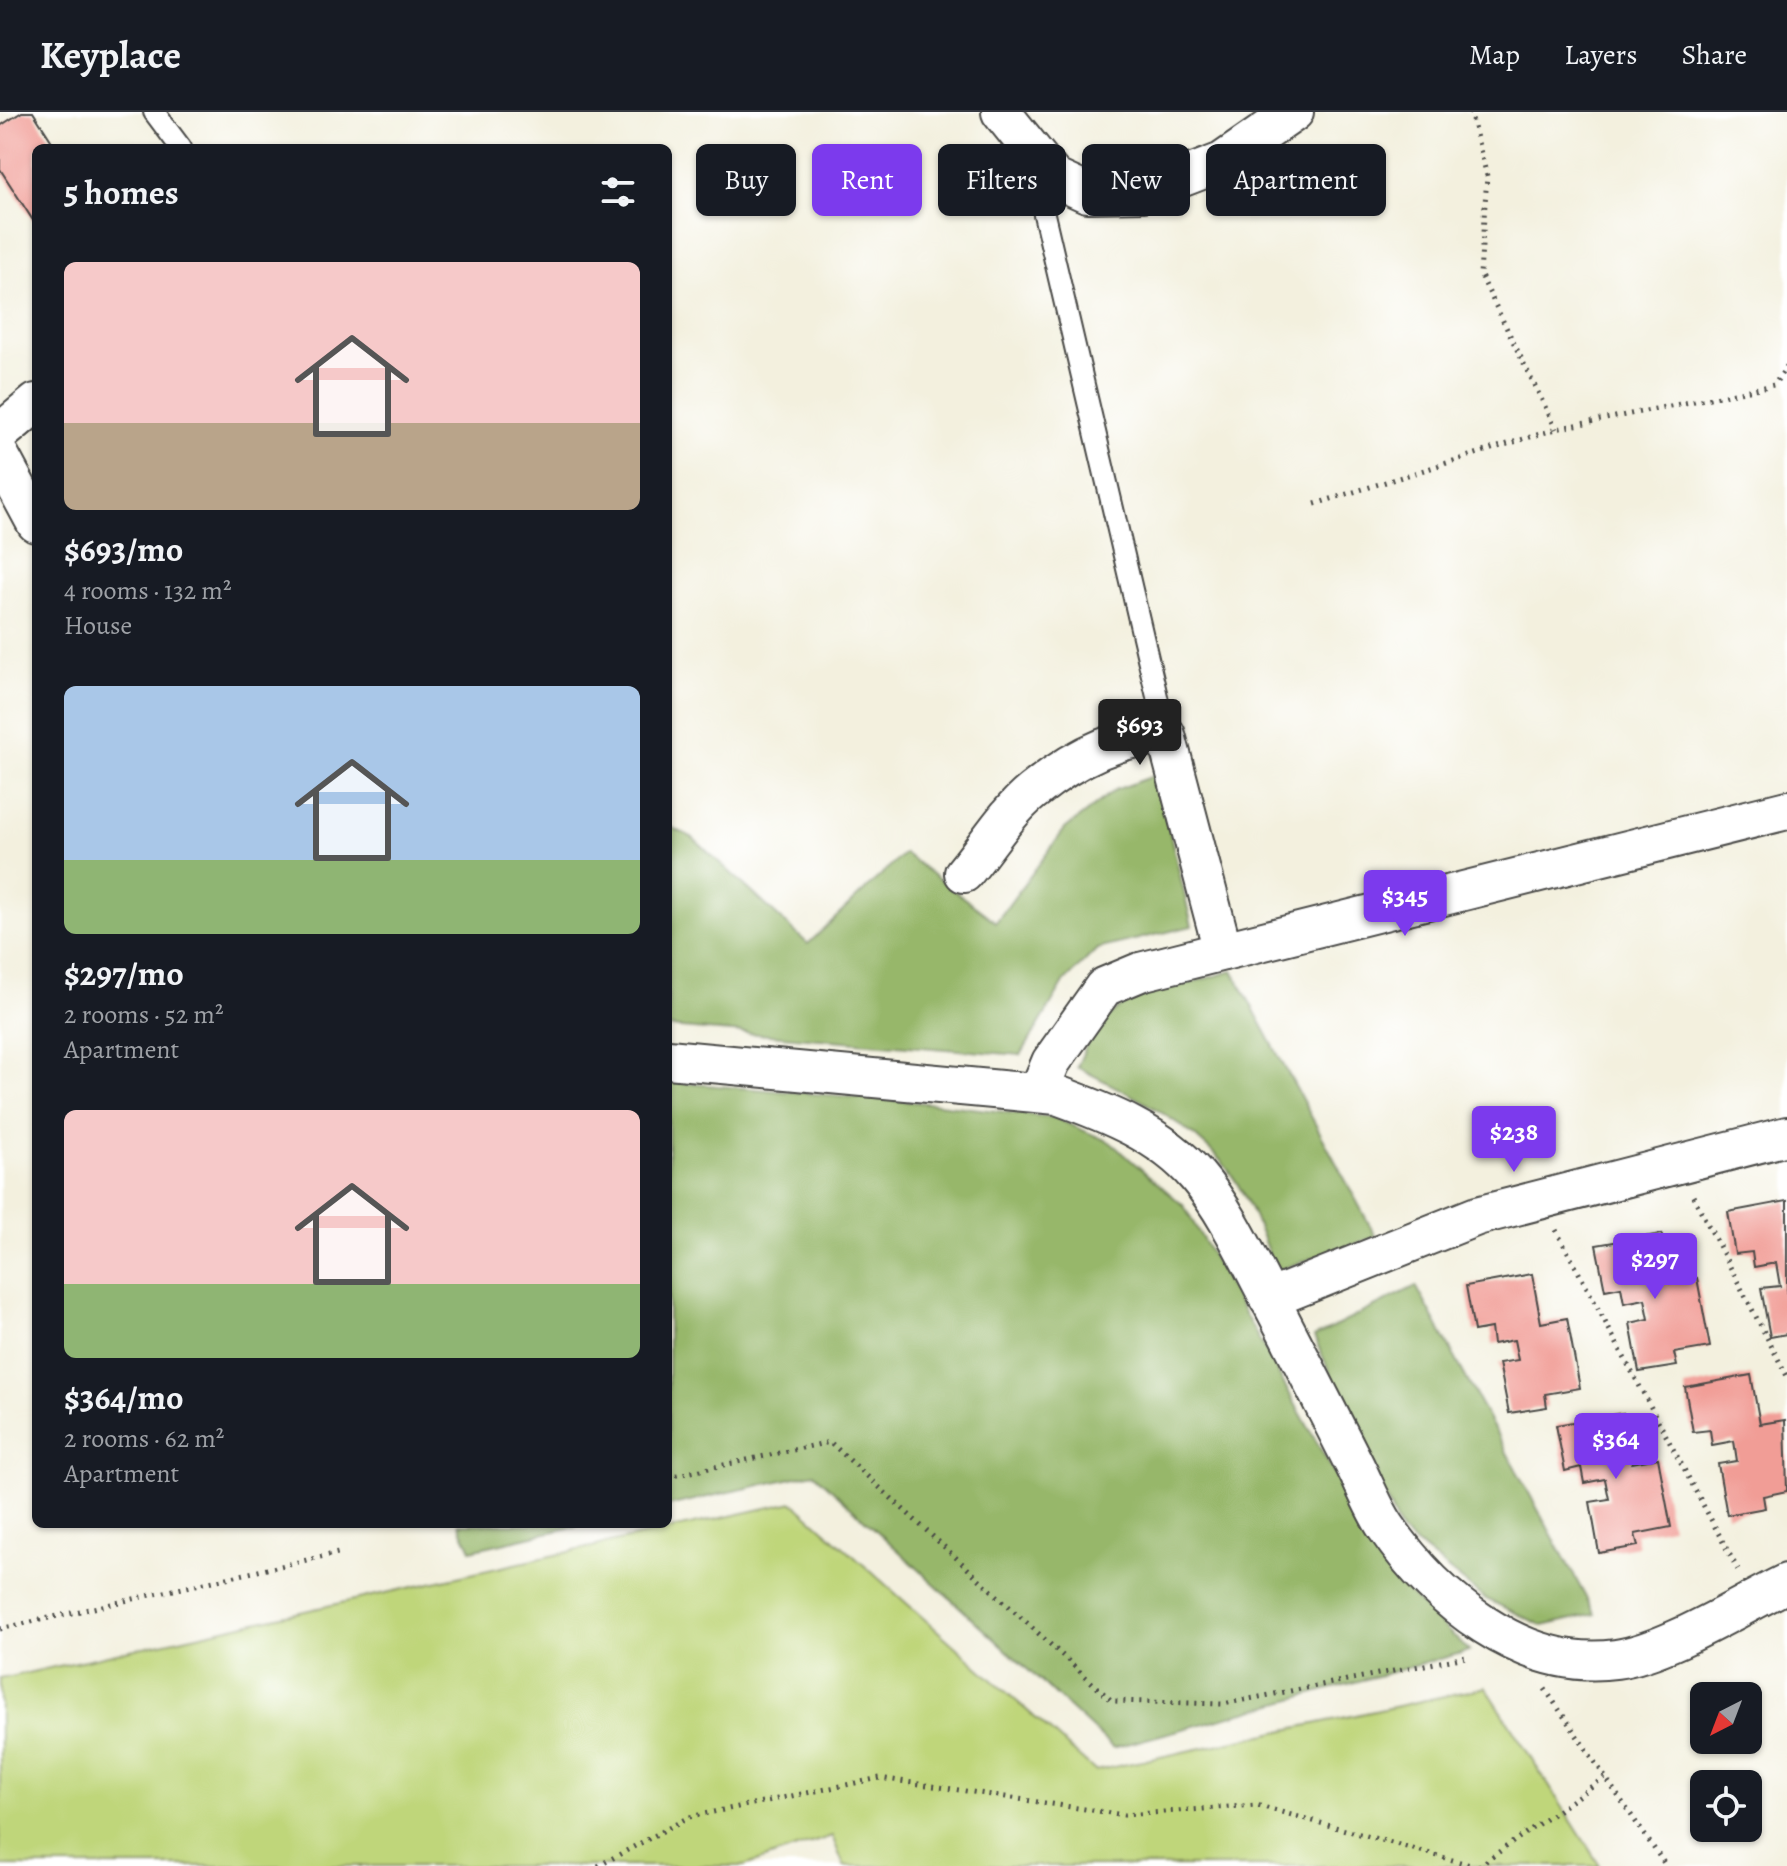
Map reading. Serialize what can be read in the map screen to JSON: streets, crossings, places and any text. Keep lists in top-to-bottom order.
{
  "north": "bottom left",
  "page": {
    "header": "Keyplace",
    "nav": ["Map", "Layers", "Share"],
    "chip": [
      "Buy",
      "Rent",
      "Filters",
      "New",
      "Apartment"
    ],
    "heading": "5 homes",
    "list": [
      {
        "name": "$693/mo",
        "note": "4 rooms · 132 m² · House"
      },
      {
        "name": "$297/mo",
        "note": "2 rooms · 52 m² · Apartment"
      },
      {
        "name": "$364/mo",
        "note": "2 rooms · 62 m² · Apartment"
      }
    ],
    "price": [
      "$693",
      "$345",
      "$238",
      "$297",
      "$364"
    ]
  }
}
